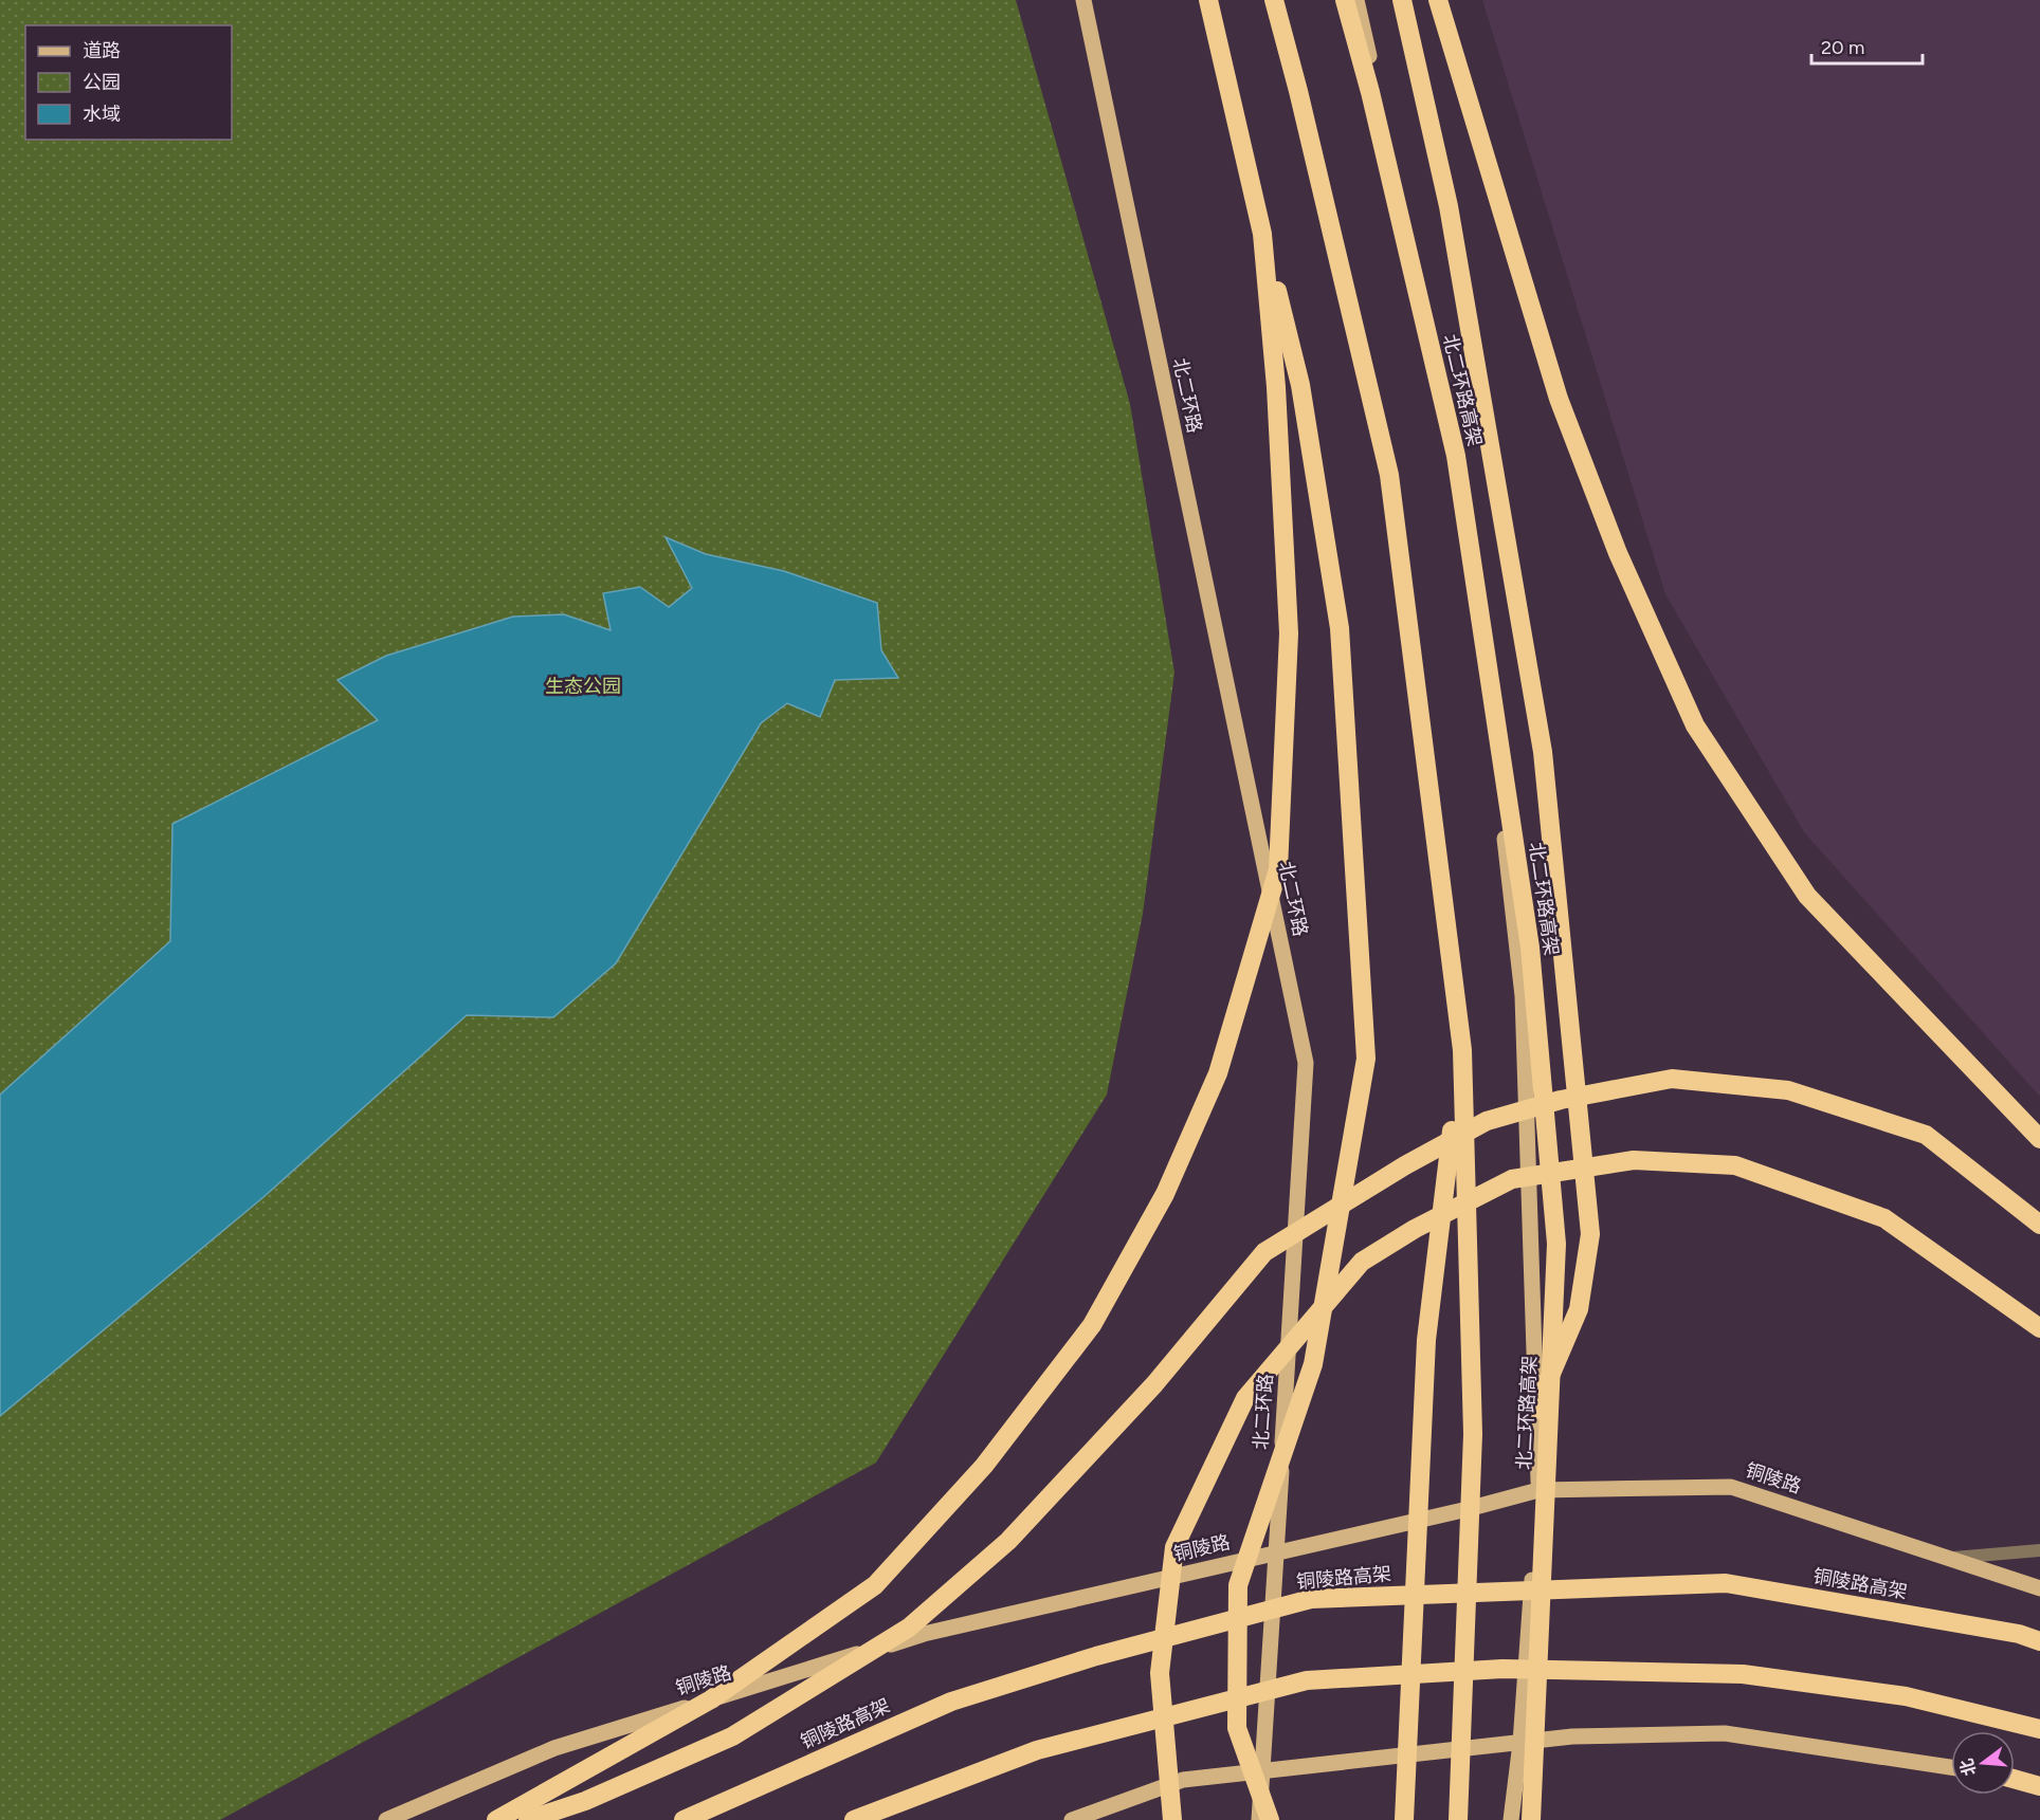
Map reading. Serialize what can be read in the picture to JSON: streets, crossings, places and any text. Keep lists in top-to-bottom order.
{
  "streets": {
    "highway": ["北二环路高架", "铜陵路高架"],
    "main road": ["北二环路", "铜陵路"]
  },
  "crossings": [
    ["北二环路", "铜陵路"]
  ],
  "parks": ["生态公园"],
  "legend": ["道路", "公园", "水域"],
  "scale_bar": "20 m",
  "north": "left"
}
